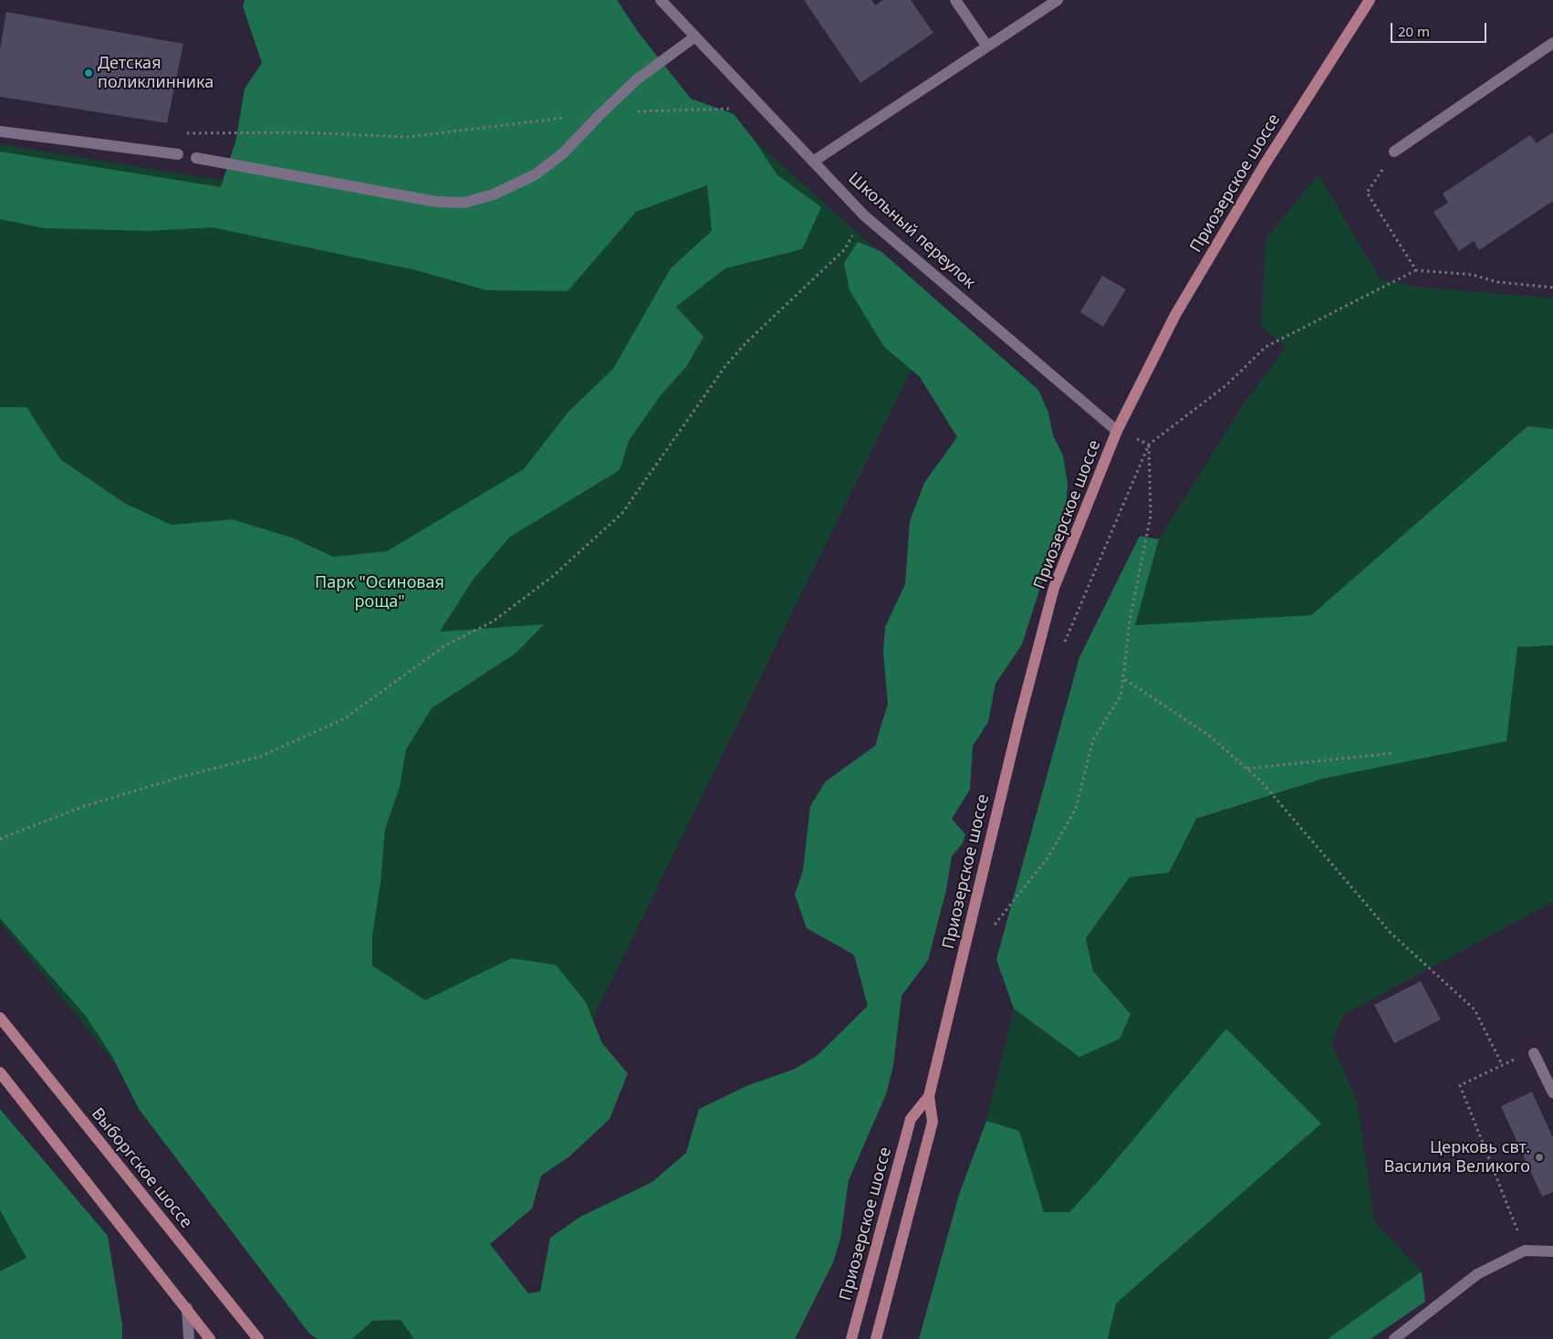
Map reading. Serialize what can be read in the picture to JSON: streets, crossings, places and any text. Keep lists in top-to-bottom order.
{
  "streets": {
    "main road": ["Приозерское шоссе", "Выборгское шоссе"],
    "street": ["Школьный переулок"]
  },
  "crossings": [
    ["Приозерское шоссе", "Школьный переулок"]
  ],
  "parks": ["Парк \"Осиновая роща\""],
  "places": ["Детская поликлинника", "Церковь свт. Василия Великого"],
  "scale_bar": "20 m"
}
